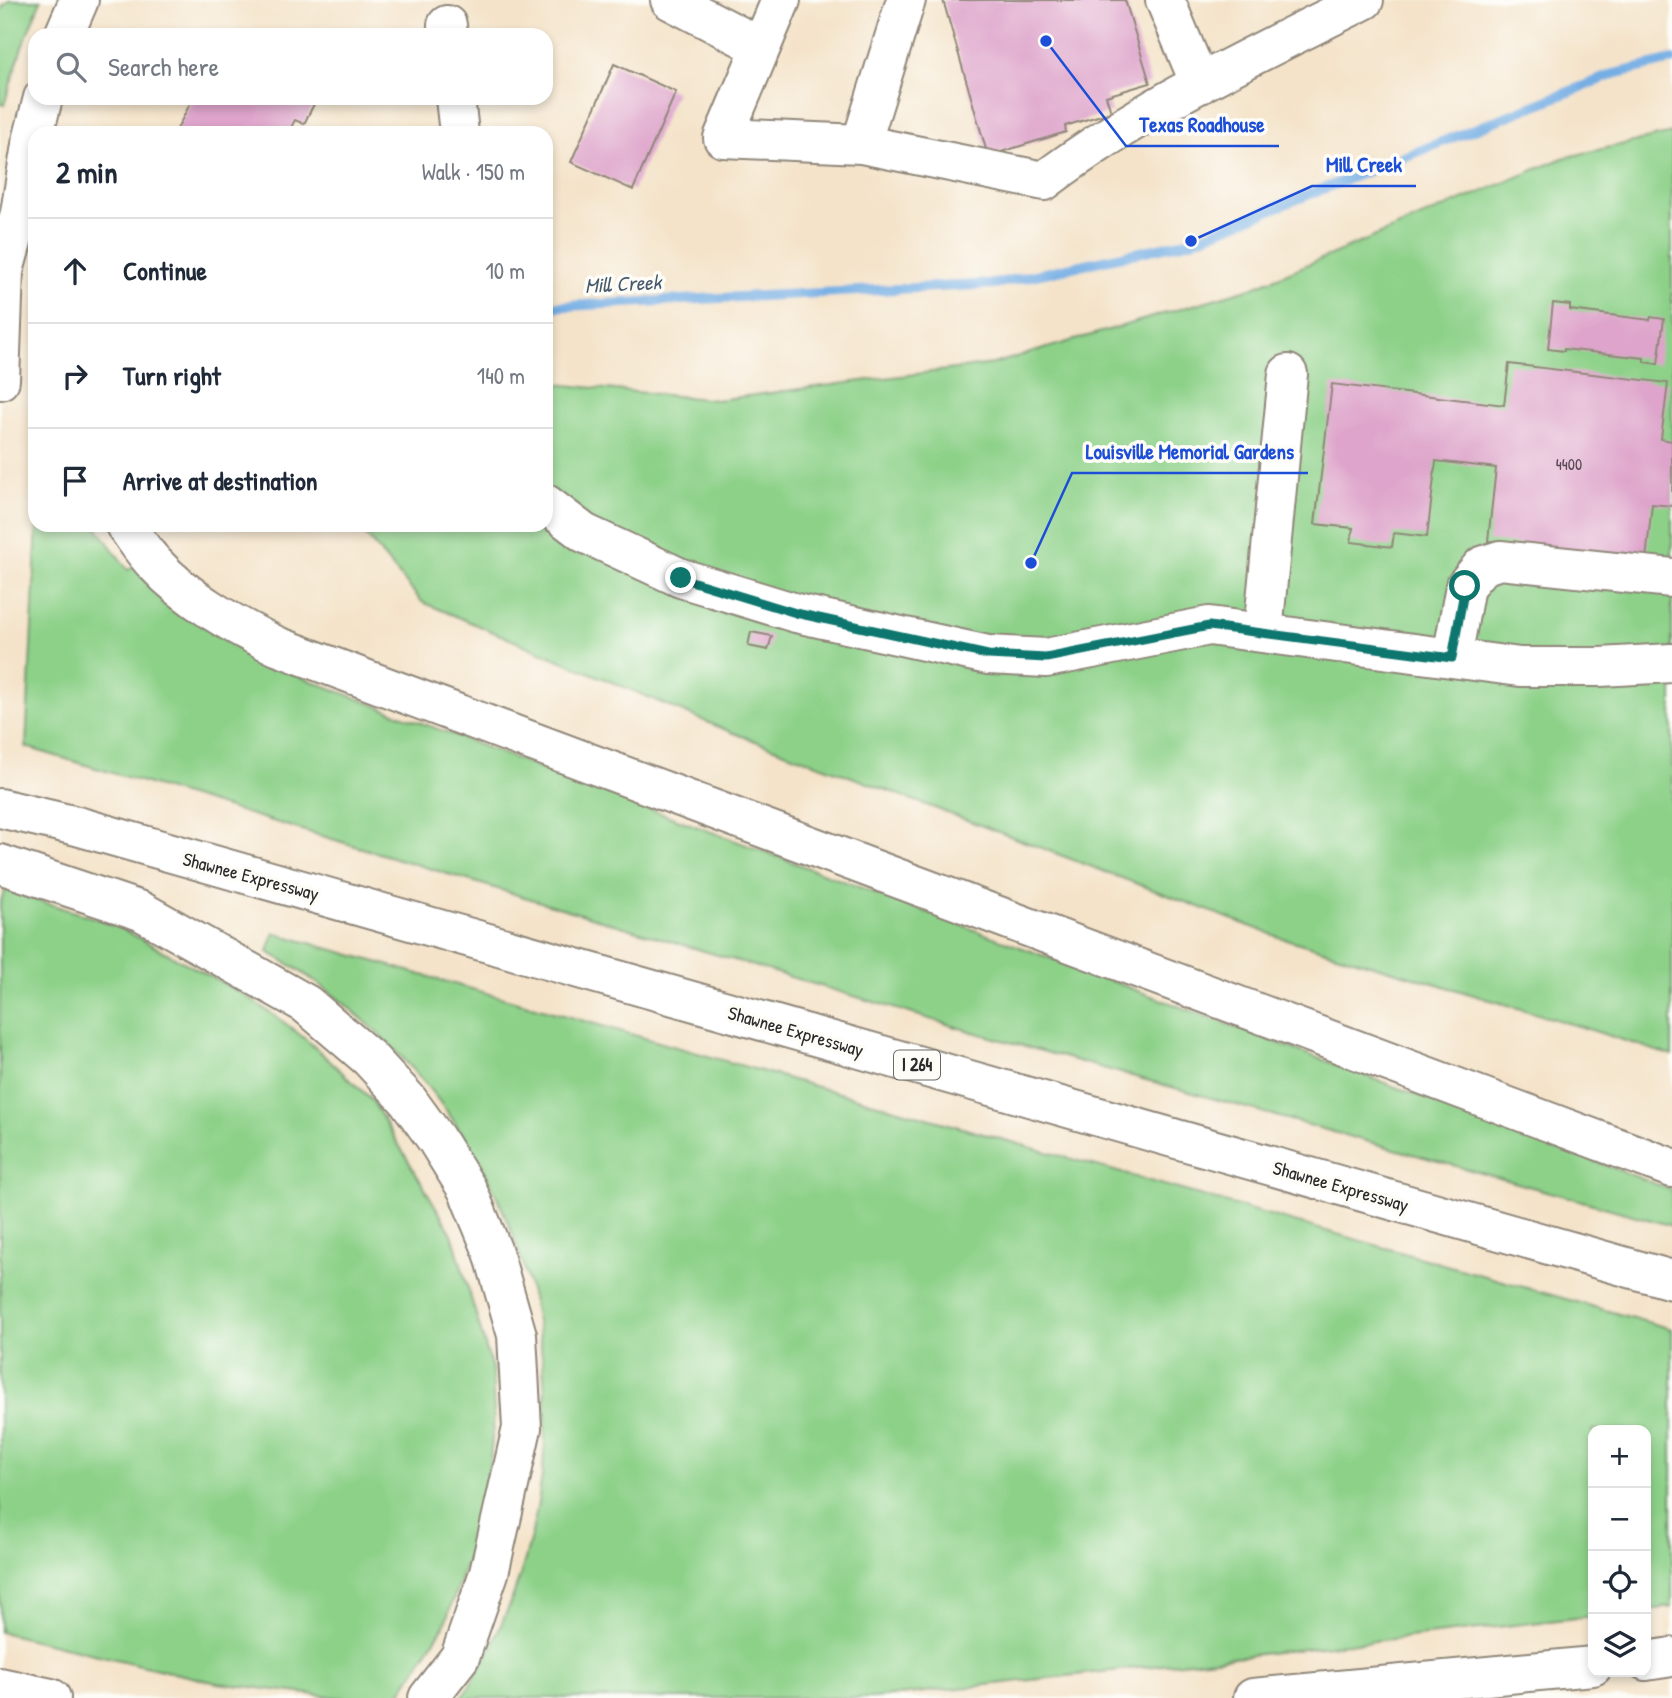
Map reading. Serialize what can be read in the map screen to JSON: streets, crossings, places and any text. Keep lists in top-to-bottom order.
{
  "streets": {
    "main road": ["Shawnee Expressway", "I 264"]
  },
  "water": ["Mill Creek"],
  "places": ["Texas Roadhouse", "Mill Creek", "Louisville Memorial Gardens"],
  "house_numbers": ["4400"],
  "page": {
    "search": "Search here",
    "heading": ["2 min", "Walk · 150 m"],
    "list": [
      ["Continue", "10 m"],
      ["Turn right", "140 m"],
      "Arrive at destination"
    ],
    "map_buttons": ["+", "−"]
  }
}
